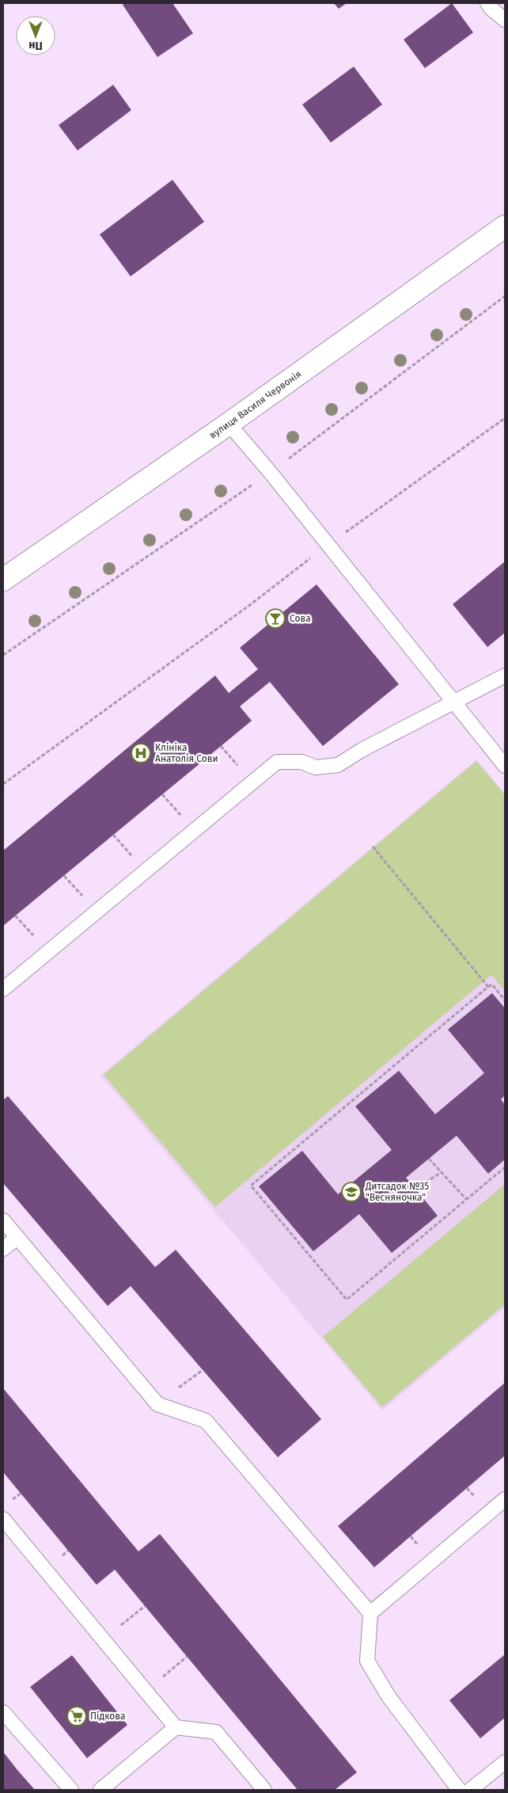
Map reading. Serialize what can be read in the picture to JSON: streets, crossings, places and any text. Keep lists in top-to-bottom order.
{
  "streets": {
    "main road": ["вулиця Василя Червонія"]
  },
  "places": {
    "bar": ["Сова"],
    "hospital": ["Клініка Анатолія Сови"],
    "school or university": ["Дитсадок №35 \"Весняночка\""],
    "supermarket": ["Підкова"]
  },
  "north": "bottom"
}
